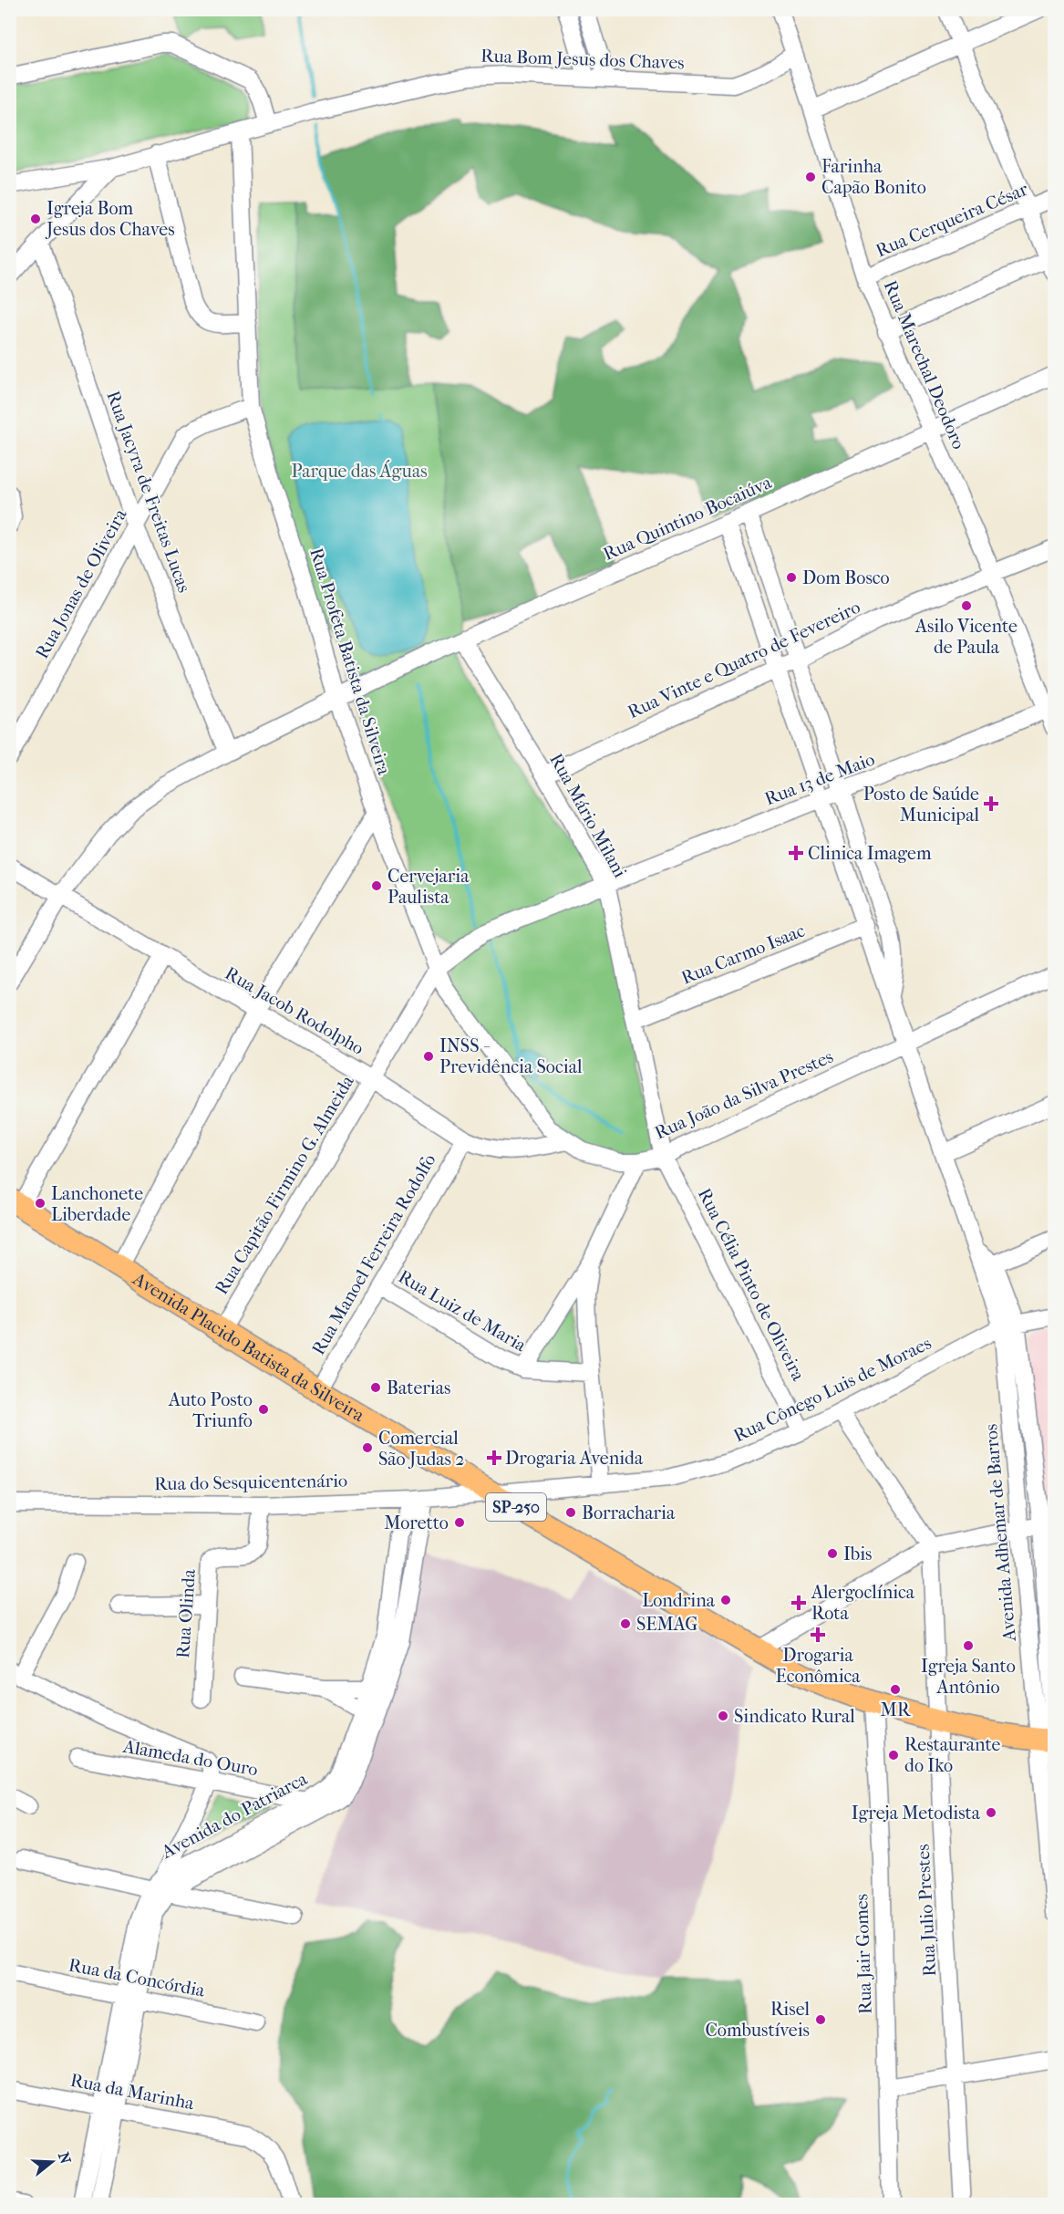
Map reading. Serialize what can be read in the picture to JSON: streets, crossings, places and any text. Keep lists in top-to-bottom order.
{
  "streets": {
    "main road": ["Avenida Placido Batista da Silveira", "SP-250"],
    "street": [
      "Rua Bom Jesus dos Chaves",
      "Rua Cerqueira César",
      "Rua Marechal Deodoro",
      "Rua Jacyra de Freitas Lucas",
      "Rua Quintino Bocaiúva",
      "Rua Jonas de Oliveira",
      "Rua Vinte e Quatro de Fevereiro",
      "Rua Profeta Batista da Silveira",
      "Rua 13 de Maio",
      "Rua Mário Milani",
      "Rua Carmo Isaac",
      "Rua Jacob Rodolpho",
      "Rua João da Silva Prestes",
      "Rua Capitão Firmino G. Almeida",
      "Rua Manoel Ferreira Rodolfo",
      "Rua Célia Pinto de Oliveira",
      "Rua Luiz de Maria",
      "Rua Cônego Luis de Moraes",
      "Rua do Sesquicentenário",
      "Avenida Adhemar de Barros",
      "Rua Olinda",
      "Alameda do Ouro",
      "Avenida do Patriarca",
      "Rua Julio Prestes",
      "Rua Jair Gomes",
      "Rua da Concórdia",
      "Rua da Marinha"
    ]
  },
  "crossings": [
    ["Rua Bom Jesus dos Chaves", "Rua Marechal Deodoro"],
    ["Rua Bom Jesus dos Chaves", "Rua Profeta Batista da Silveira"],
    ["Rua Cerqueira César", "Rua Marechal Deodoro"],
    ["Rua Marechal Deodoro", "Rua Quintino Bocaiúva"],
    ["Rua Marechal Deodoro", "Rua Vinte e Quatro de Fevereiro"],
    ["Rua Marechal Deodoro", "Rua 13 de Maio"],
    ["Rua Jacyra de Freitas Lucas", "Rua Quintino Bocaiúva"],
    ["Rua Jacyra de Freitas Lucas", "Rua Jonas de Oliveira"],
    ["Rua Quintino Bocaiúva", "Rua Profeta Batista da Silveira"],
    ["Rua Quintino Bocaiúva", "Rua Mário Milani"],
    ["Rua Quintino Bocaiúva", "Rua Jacob Rodolpho"],
    ["Rua Jonas de Oliveira", "Rua Profeta Batista da Silveira"],
    ["Rua Vinte e Quatro de Fevereiro", "Rua Mário Milani"],
    ["Rua Profeta Batista da Silveira", "Rua Jacob Rodolpho"],
    ["Rua Profeta Batista da Silveira", "Rua João da Silva Prestes"],
    ["Rua Profeta Batista da Silveira", "Rua Capitão Firmino G. Almeida"],
    ["Rua 13 de Maio", "Rua Mário Milani"],
    ["Rua 13 de Maio", "Rua Capitão Firmino G. Almeida"],
    ["Rua Mário Milani", "Rua Carmo Isaac"],
    ["Rua Mário Milani", "Rua João da Silva Prestes"],
    ["Rua Mário Milani", "Rua Capitão Firmino G. Almeida"],
    ["Rua Mário Milani", "Rua Célia Pinto de Oliveira"],
    ["Rua Jacob Rodolpho", "Rua Capitão Firmino G. Almeida"],
    ["Rua Jacob Rodolpho", "Rua Manoel Ferreira Rodolfo"],
    ["Rua João da Silva Prestes", "Rua Célia Pinto de Oliveira"],
    ["Rua Capitão Firmino G. Almeida", "Avenida Placido Batista da Silveira"],
    ["Rua Manoel Ferreira Rodolfo", "Rua Luiz de Maria"],
    ["Rua Manoel Ferreira Rodolfo", "Avenida Placido Batista da Silveira"],
    ["Rua Célia Pinto de Oliveira", "Rua Cônego Luis de Moraes"],
    ["Avenida Placido Batista da Silveira", "Rua Cônego Luis de Moraes"],
    ["Avenida Placido Batista da Silveira", "Rua do Sesquicentenário"],
    ["Avenida Placido Batista da Silveira", "Avenida Adhemar de Barros"],
    ["Avenida Placido Batista da Silveira", "Rua Julio Prestes"],
    ["Avenida Placido Batista da Silveira", "Rua Jair Gomes"],
    ["Rua Cônego Luis de Moraes", "Rua do Sesquicentenário"],
    ["Rua Cônego Luis de Moraes", "Avenida Adhemar de Barros"],
    ["Rua do Sesquicentenário", "Rua Olinda"],
    ["Rua do Sesquicentenário", "Avenida do Patriarca"],
    ["Alameda do Ouro", "Avenida do Patriarca"]
  ],
  "parks": ["Parque das Águas"],
  "places": {
    "other": [
      "Farinha Capão Bonito",
      "Igreja Bom Jesus dos Chaves",
      "Dom Bosco",
      "Asilo Vicente de Paula",
      "Cervejaria Paulista",
      "INSS - Previdência Social",
      "Lanchonete Liberdade",
      "Baterias",
      "Auto Posto Triunfo",
      "Comercial São Judas 2",
      "Borracharia",
      "Moretto",
      "Ibis",
      "Londrina",
      "SEMAG",
      "Igreja Santo Antônio",
      "MR",
      "Sindicato Rural",
      "Restaurante do Iko",
      "Igreja Metodista",
      "Risel Combustíveis"
    ],
    "health": [
      "Posto de Saúde Municipal",
      "Clinica Imagem",
      "Drogaria Avenida",
      "Alergoclínica Rota",
      "Drogaria Econômica"
    ]
  },
  "north": "right"
}
